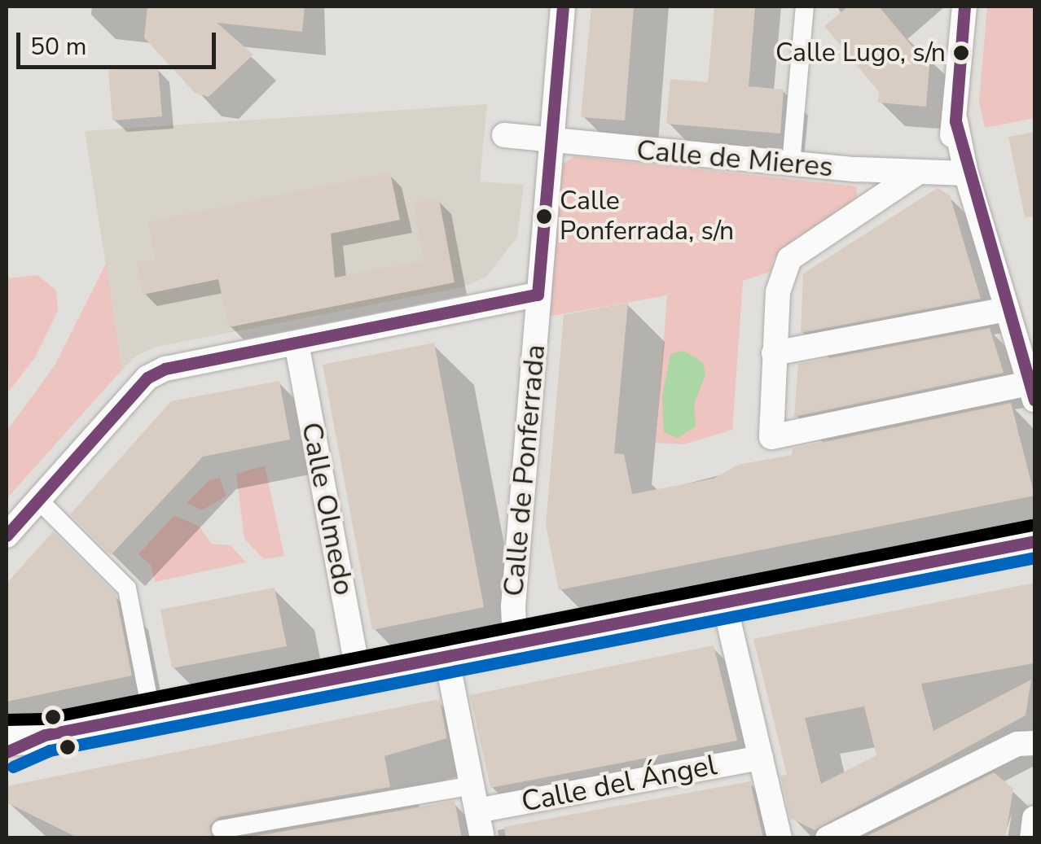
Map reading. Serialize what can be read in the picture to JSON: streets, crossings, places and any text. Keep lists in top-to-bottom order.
{
  "streets": {
    "street": [
      "Calle de Mieres",
      "Calle de Ponferrada",
      "Calle Olmedo",
      "Calle del Ángel"
    ]
  },
  "crossings": [
    ["Calle de Mieres", "Calle de Ponferrada"]
  ],
  "places": ["Calle Lugo, s/n", "Calle Ponferrada, s/n"],
  "scale_bar": "50 m"
}
